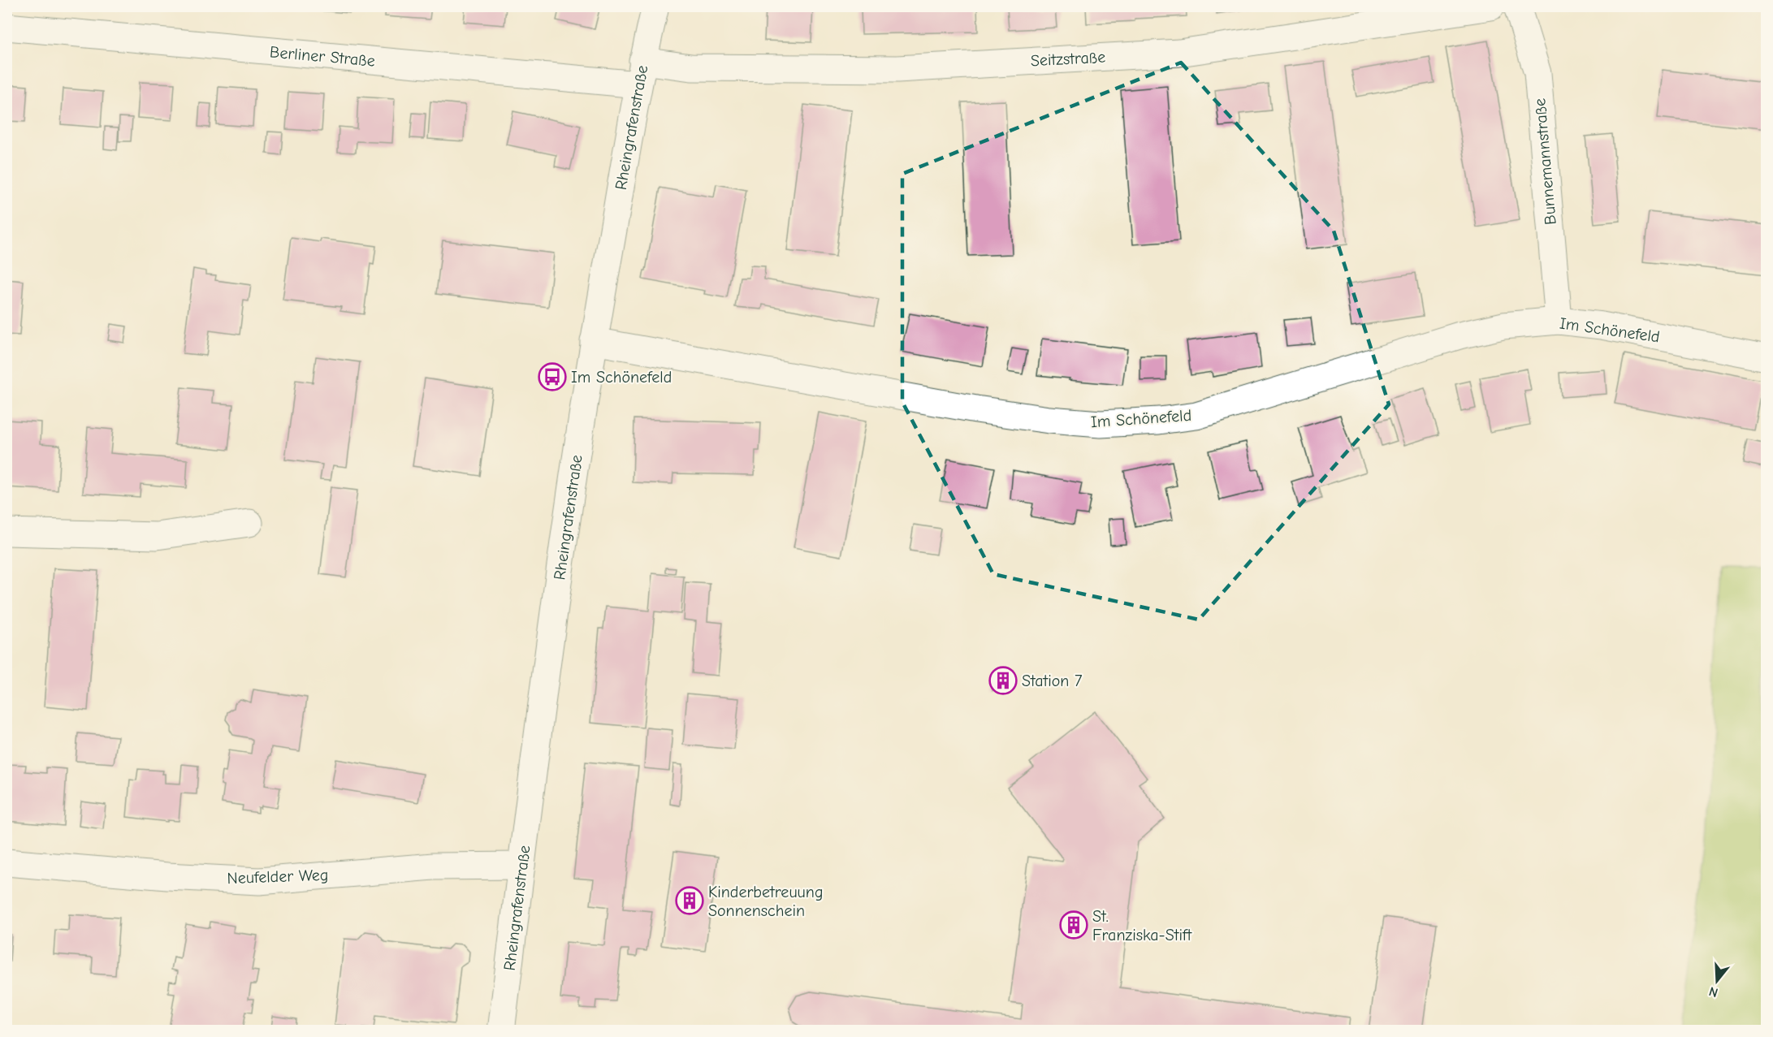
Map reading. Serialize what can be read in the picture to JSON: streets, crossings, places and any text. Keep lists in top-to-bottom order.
{
  "streets": {
    "street": [
      "Berliner Straße",
      "Seitzstraße",
      "Rheingrafenstraße",
      "Bunnemannstraße",
      "Im Schönefeld",
      "Neufelder Weg"
    ]
  },
  "crossings": [
    ["Berliner Straße", "Seitzstraße"],
    ["Berliner Straße", "Rheingrafenstraße"],
    ["Seitzstraße", "Rheingrafenstraße"],
    ["Rheingrafenstraße", "Im Schönefeld"],
    ["Rheingrafenstraße", "Neufelder Weg"],
    ["Bunnemannstraße", "Im Schönefeld"]
  ],
  "places": {
    "bus stop": ["Im Schönefeld"],
    "building": ["Station 7", "Kinderbetreuung Sonnenschein", "St. Franziska-Stift"]
  },
  "north": "bottom"
}
